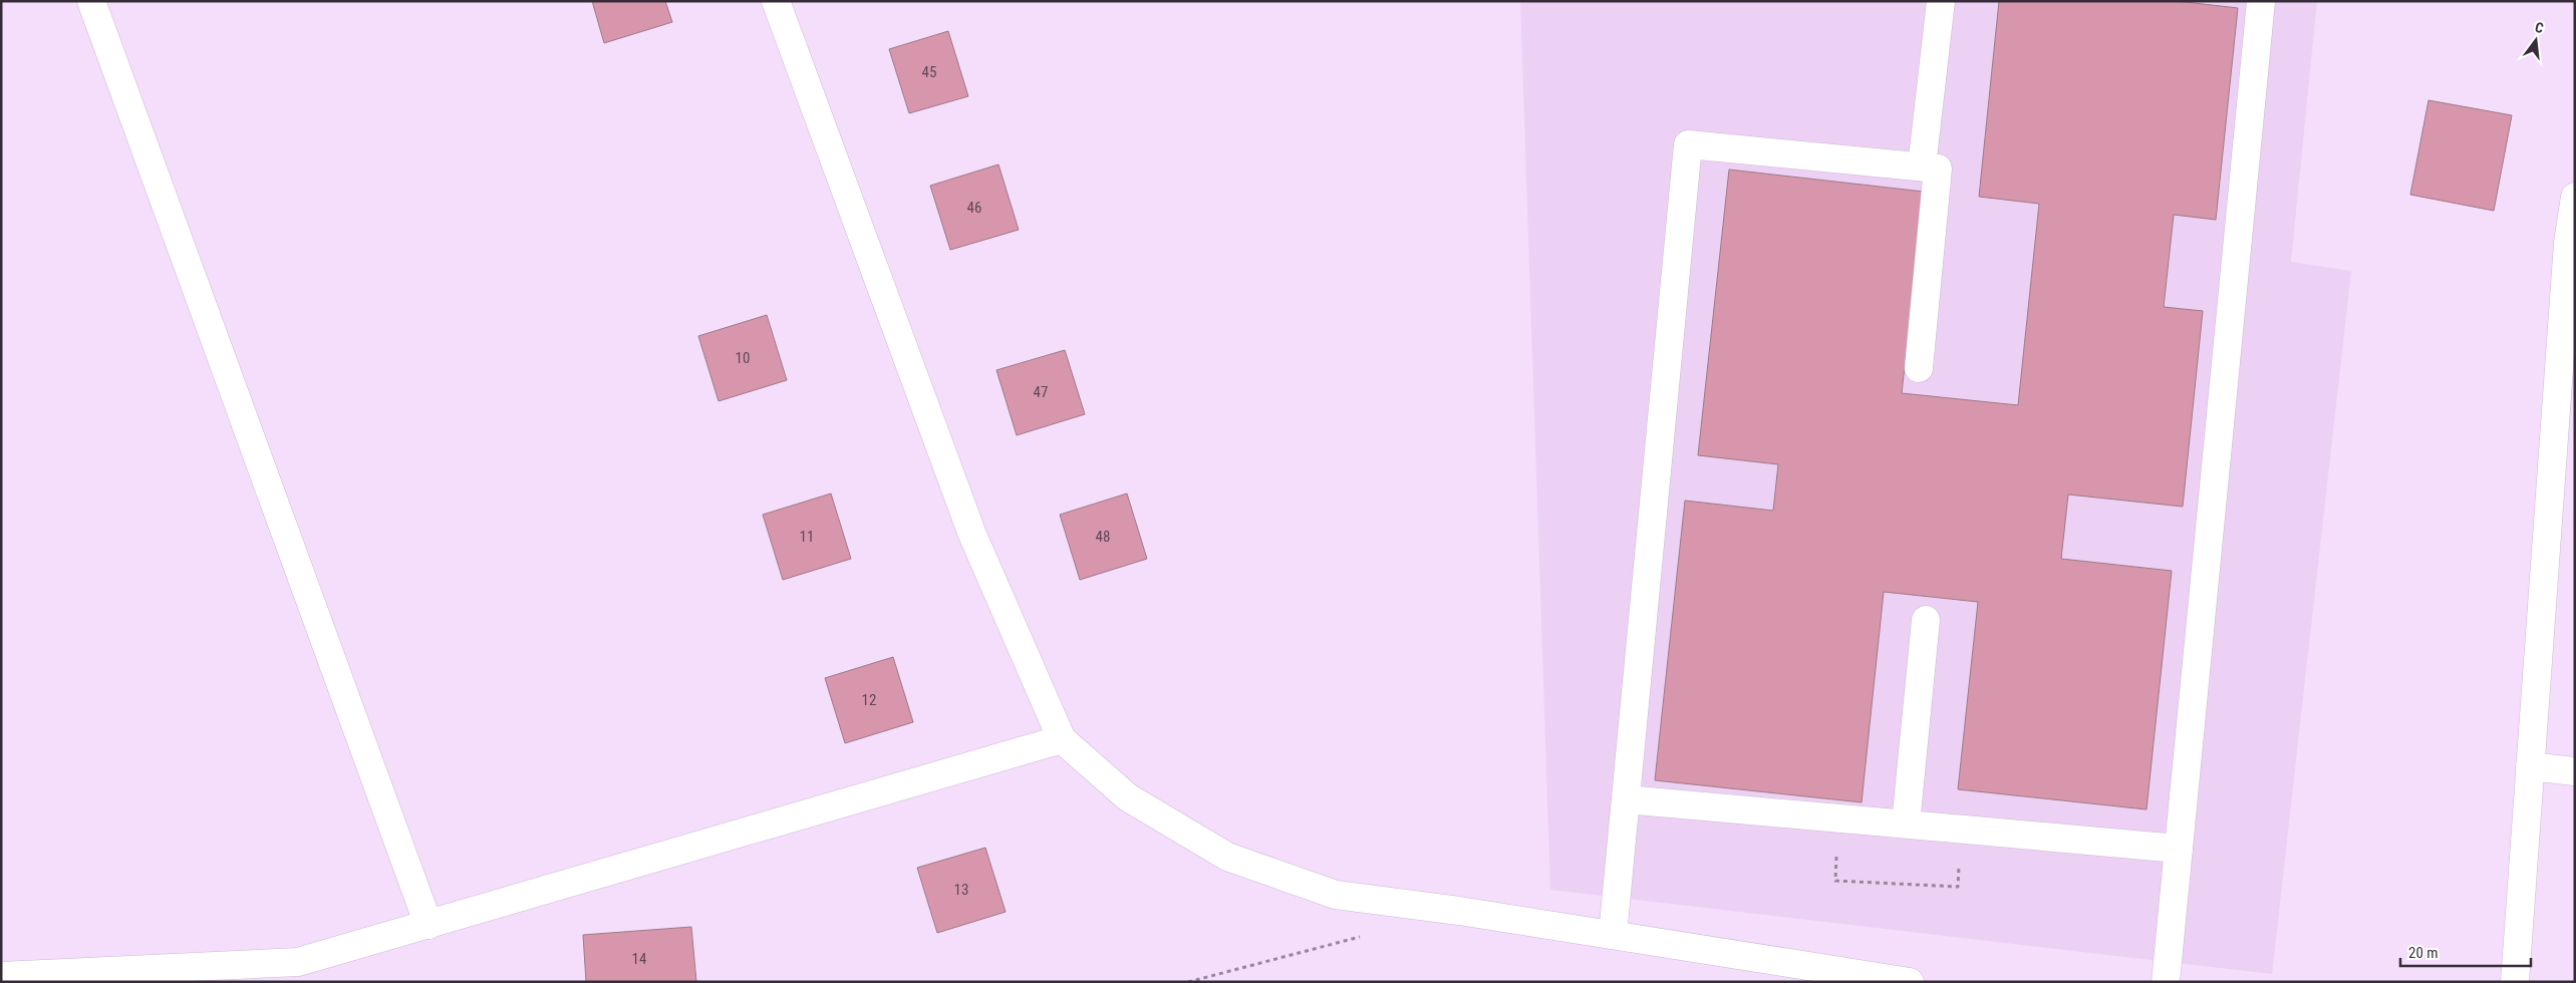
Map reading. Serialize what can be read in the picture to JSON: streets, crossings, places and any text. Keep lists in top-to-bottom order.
{
  "house_numbers": [
    "45",
    "46",
    "10",
    "47",
    "11",
    "48",
    "12",
    "13",
    "14"
  ],
  "scale_bar": "20 m",
  "north": "top"
}
